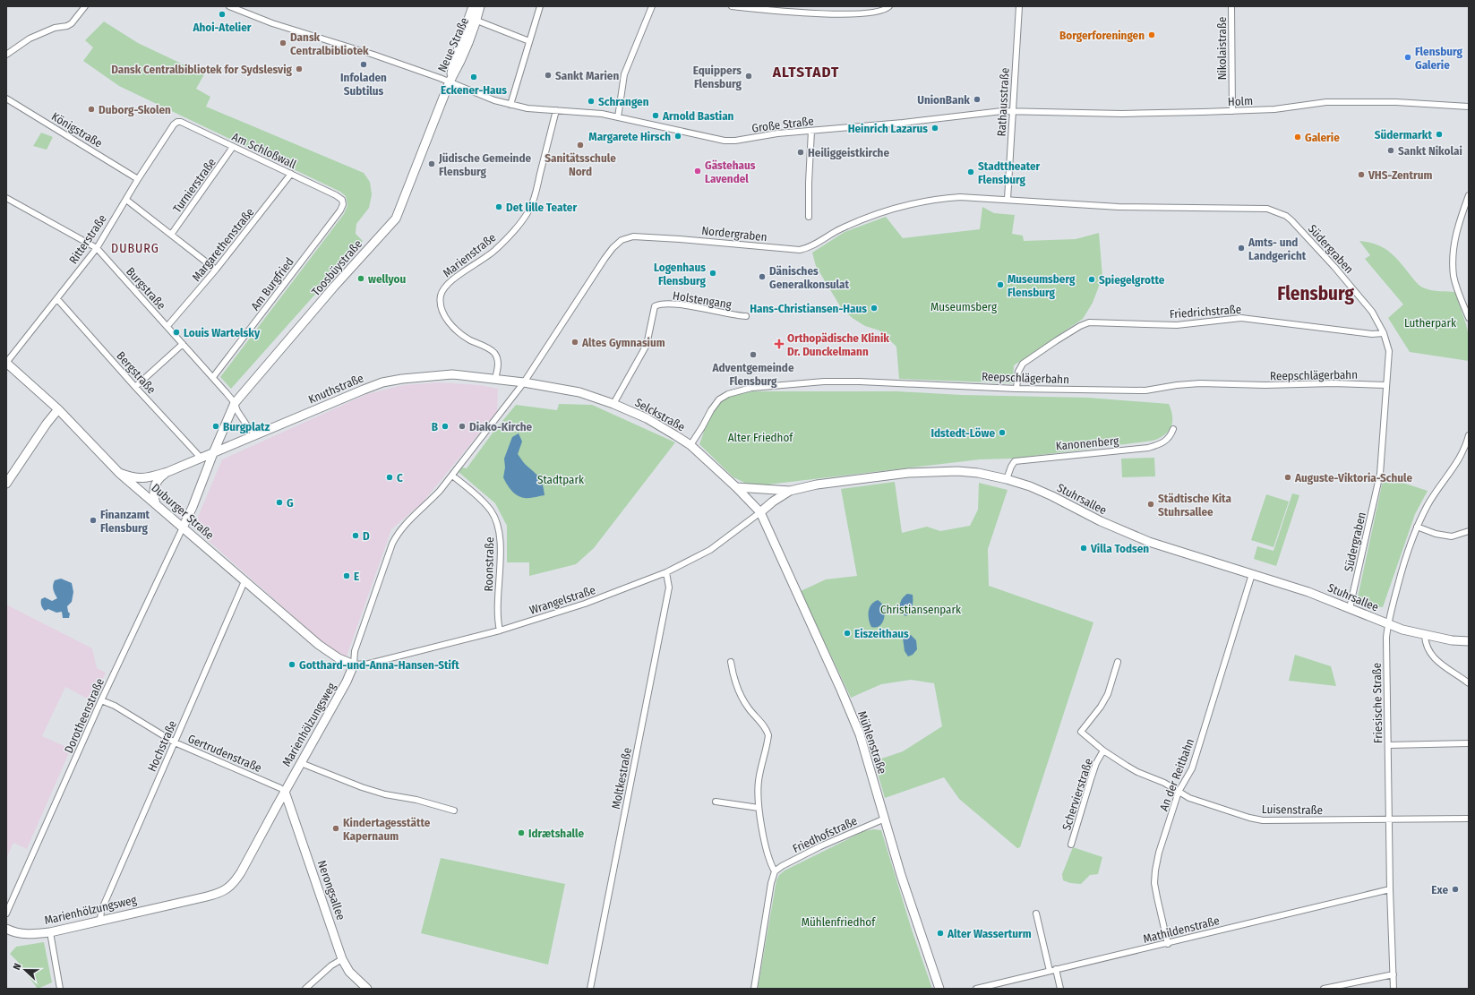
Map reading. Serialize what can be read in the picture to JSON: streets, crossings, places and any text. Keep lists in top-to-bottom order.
{
  "streets": {
    "main road": [
      "Neue Straße",
      "Toosbüystraße",
      "Knuthstraße",
      "Selckstraße",
      "Stuhrsallee",
      "Duburger Straße",
      "Marienhölzungsweg",
      "Mühlenstraße",
      "Nerongsallee"
    ],
    "street": [
      "Nikolaistraße",
      "Holm",
      "Rathausstraße",
      "Große Straße",
      "Königstraße",
      "Am Schloßwall",
      "Turnierstraße",
      "Nordergraben",
      "Ritterstraße",
      "Margarethenstraße",
      "Südergraben",
      "Marienstraße",
      "Am Burgfried",
      "Burgstraße",
      "Holstengang",
      "Friedrichstraße",
      "Bergstraße",
      "Reepschlägerbahn",
      "Kanonenberg",
      "Roonstraße",
      "Wrangelstraße",
      "Friesische Straße",
      "Dorotheenstraße",
      "Hochstraße",
      "Gertrudenstraße",
      "An der Reitbahn",
      "Moltkestraße",
      "Schervierstraße",
      "Luisenstraße",
      "Friedhofstraße",
      "Mathildenstraße"
    ]
  },
  "crossings": [
    ["Neue Straße", "Große Straße"],
    ["Neue Straße", "Toosbüystraße"],
    ["Nikolaistraße", "Holm"],
    ["Holm", "Rathausstraße"],
    ["Holm", "Große Straße"],
    ["Rathausstraße", "Große Straße"],
    ["Rathausstraße", "Nordergraben"],
    ["Rathausstraße", "Südergraben"],
    ["Große Straße", "Marienstraße"],
    ["Große Straße", "Toosbüystraße"],
    ["Königstraße", "Ritterstraße"],
    ["Am Schloßwall", "Turnierstraße"],
    ["Am Schloßwall", "Ritterstraße"],
    ["Am Schloßwall", "Margarethenstraße"],
    ["Am Schloßwall", "Am Burgfried"],
    ["Nordergraben", "Südergraben"],
    ["Nordergraben", "Knuthstraße"],
    ["Nordergraben", "Selckstraße"],
    ["Nordergraben", "Marienhölzungsweg"],
    ["Ritterstraße", "Burgstraße"],
    ["Ritterstraße", "Bergstraße"],
    ["Ritterstraße", "Duburger Straße"],
    ["Margarethenstraße", "Burgstraße"],
    ["Südergraben", "Friedrichstraße"],
    ["Südergraben", "Reepschlägerbahn"],
    ["Südergraben", "Stuhrsallee"],
    ["Marienstraße", "Knuthstraße"],
    ["Toosbüystraße", "Burgstraße"],
    ["Toosbüystraße", "Knuthstraße"],
    ["Am Burgfried", "Burgstraße"],
    ["Holstengang", "Selckstraße"],
    ["Friedrichstraße", "Reepschlägerbahn"],
    ["Bergstraße", "Knuthstraße"],
    ["Reepschlägerbahn", "Selckstraße"],
    ["Knuthstraße", "Selckstraße"],
    ["Knuthstraße", "Duburger Straße"],
    ["Knuthstraße", "Marienhölzungsweg"],
    ["Selckstraße", "Stuhrsallee"],
    ["Selckstraße", "Wrangelstraße"],
    ["Selckstraße", "Marienhölzungsweg"],
    ["Selckstraße", "Mühlenstraße"],
    ["Kanonenberg", "Stuhrsallee"],
    ["Stuhrsallee", "Wrangelstraße"],
    ["Stuhrsallee", "Friesische Straße"],
    ["Stuhrsallee", "Mühlenstraße"],
    ["Stuhrsallee", "An der Reitbahn"],
    ["Duburger Straße", "Wrangelstraße"],
    ["Duburger Straße", "Dorotheenstraße"],
    ["Duburger Straße", "Marienhölzungsweg"],
    ["Duburger Straße", "Hochstraße"],
    ["Roonstraße", "Wrangelstraße"],
    ["Roonstraße", "Marienhölzungsweg"],
    ["Wrangelstraße", "Marienhölzungsweg"],
    ["Wrangelstraße", "Mühlenstraße"],
    ["Wrangelstraße", "Moltkestraße"],
    ["Friesische Straße", "Luisenstraße"],
    ["Friesische Straße", "Mathildenstraße"],
    ["Dorotheenstraße", "Gertrudenstraße"],
    ["Marienhölzungsweg", "Hochstraße"],
    ["Marienhölzungsweg", "Gertrudenstraße"],
    ["Marienhölzungsweg", "Nerongsallee"],
    ["Mühlenstraße", "Friedhofstraße"],
    ["Hochstraße", "Gertrudenstraße"],
    ["Gertrudenstraße", "Nerongsallee"],
    ["An der Reitbahn", "Luisenstraße"],
    ["An der Reitbahn", "Mathildenstraße"],
    ["Schervierstraße", "Luisenstraße"]
  ],
  "districts": ["ALTSTADT", "DUBURG", "Flensburg"],
  "parks": [
    "Museumsberg",
    "Lutherpark",
    "Alter Friedhof",
    "Stadtpark",
    "Christiansenpark",
    "Mühlenfriedhof"
  ],
  "places": {
    "other": [
      "Ahoi-Atelier",
      "Borgerforeningen",
      "Dansk Centralbibliotek",
      "Flensburg Galerie",
      "Infoladen Subtilus",
      "Dansk Centralbibliotek for Sydslesvig",
      "Sankt Marien",
      "Equippers Flensburg",
      "Eckener-Haus",
      "UnionBank",
      "Schrangen",
      "Duborg-Skolen",
      "Arnold Bastian",
      "Heinrich Lazarus",
      "Südermarkt",
      "Margarete Hirsch",
      "Galerie",
      "Sanitätsschule Nord",
      "Sankt Nikolai",
      "Heiliggeistkirche",
      "Jüdische Gemeinde Flensburg",
      "Gästehaus Lavendel",
      "Stadttheater Flensburg",
      "VHS-Zentrum",
      "Det lille Teater",
      "Amts- und Landgericht",
      "Logenhaus Flensburg",
      "Dänisches Generalkonsulat",
      "wellyou",
      "Spiegelgrotte",
      "Museumsberg Flensburg",
      "Hans-Christiansen-Haus",
      "Louis Wartelsky",
      "Altes Gymnasium",
      "Adventgemeinde Flensburg",
      "Burgplatz",
      "B",
      "Diako-Kirche",
      "Idstedt-Löwe",
      "C",
      "Auguste-Viktoria-Schule",
      "G",
      "Städtische Kita Stuhrsallee",
      "Finanzamt Flensburg",
      "D",
      "Villa Todsen",
      "E",
      "Eiszeithaus",
      "Gotthard-und-Anna-Hansen-Stift",
      "Kindertagesstätte Kapernaum",
      "Idrætshalle",
      "Exe",
      "Alter Wasserturm"
    ],
    "health": ["Orthopädische Klinik Dr. Dunckelmann"]
  },
  "north": "left"
}
